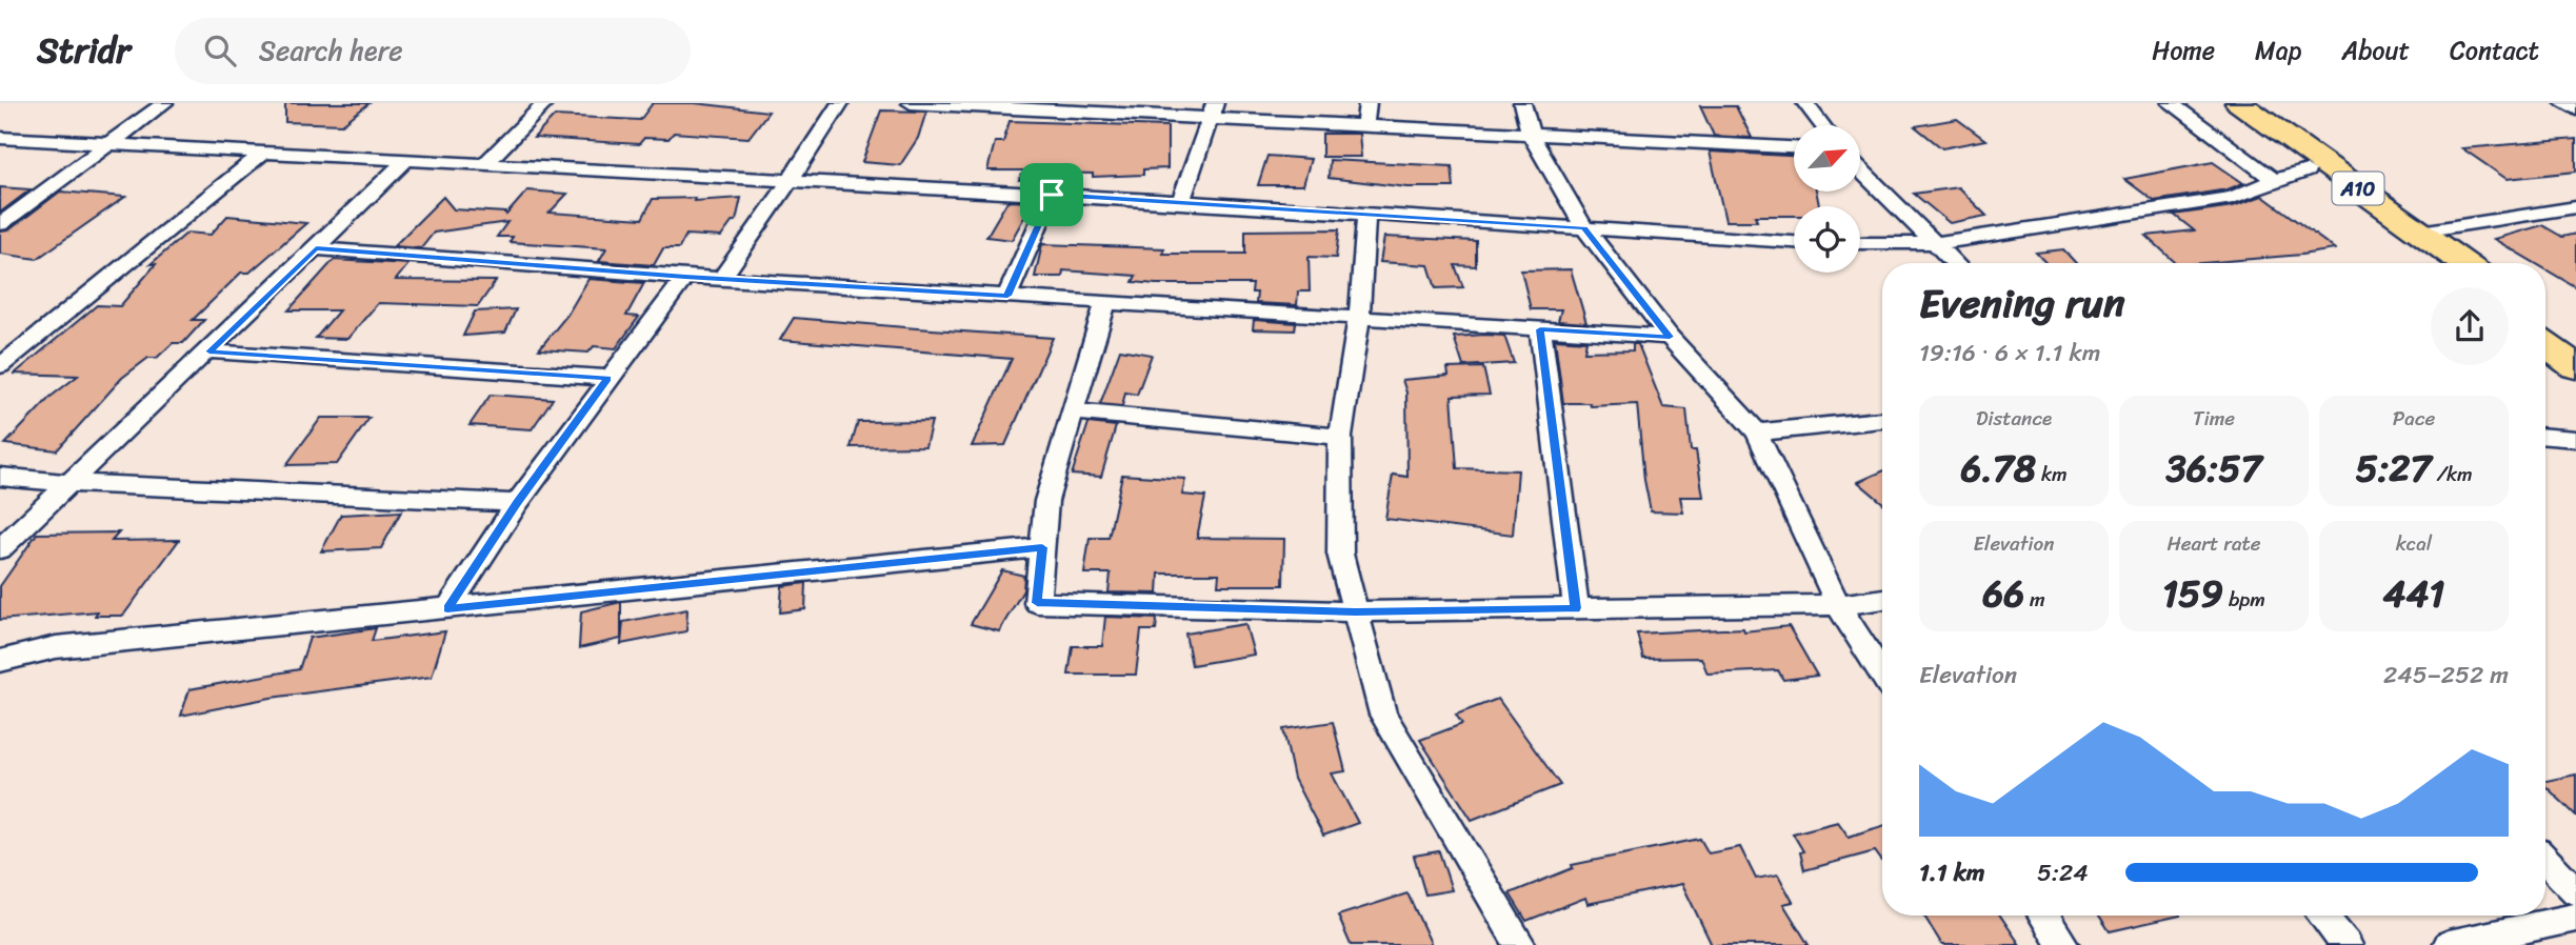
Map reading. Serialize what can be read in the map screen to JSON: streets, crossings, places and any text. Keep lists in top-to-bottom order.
{
  "streets": {
    "highway": ["A10"]
  },
  "north": "top right",
  "page": {
    "header": "Stridr",
    "search": "Search here",
    "nav": [
      "Home",
      "Map",
      "About",
      "Contact"
    ],
    "heading": ["Evening run", "19:16 · 6 × 1.1 km"],
    "stats": [
      ["Distance", "6.78 km"],
      ["Time", "36:57"],
      ["Pace", "5:27 /km"],
      ["Elevation", "66 m"],
      ["Heart rate", "159 bpm"],
      ["kcal", "441"]
    ],
    "chart": ["Elevation", "245–252 m"],
    "list": [
      {
        "name": "1.1 km",
        "note": "5:24"
      }
    ]
  }
}
